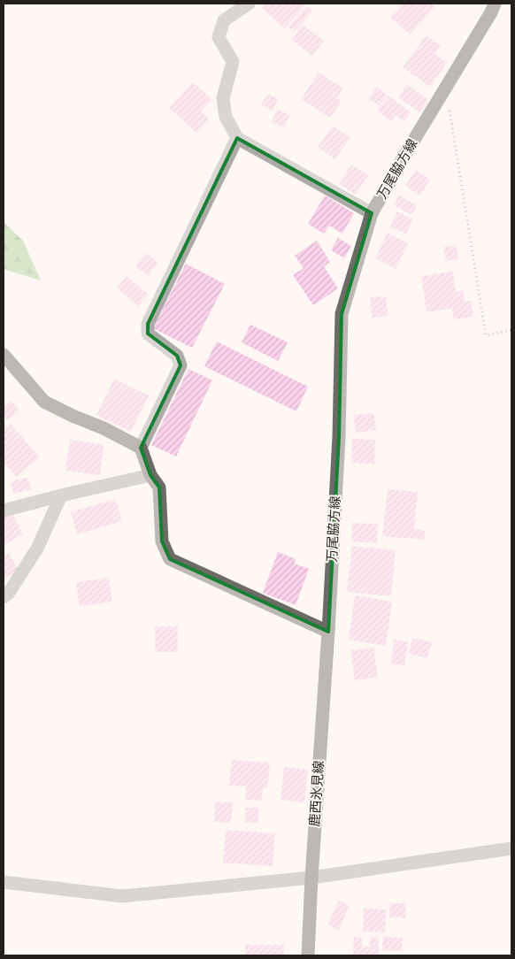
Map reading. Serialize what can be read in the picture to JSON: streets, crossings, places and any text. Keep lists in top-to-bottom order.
{
  "streets": {
    "main road": ["万尾脇方線", "鹿西氷見線"]
  },
  "crossings": [
    ["万尾脇方線", "鹿西氷見線"]
  ]
}
